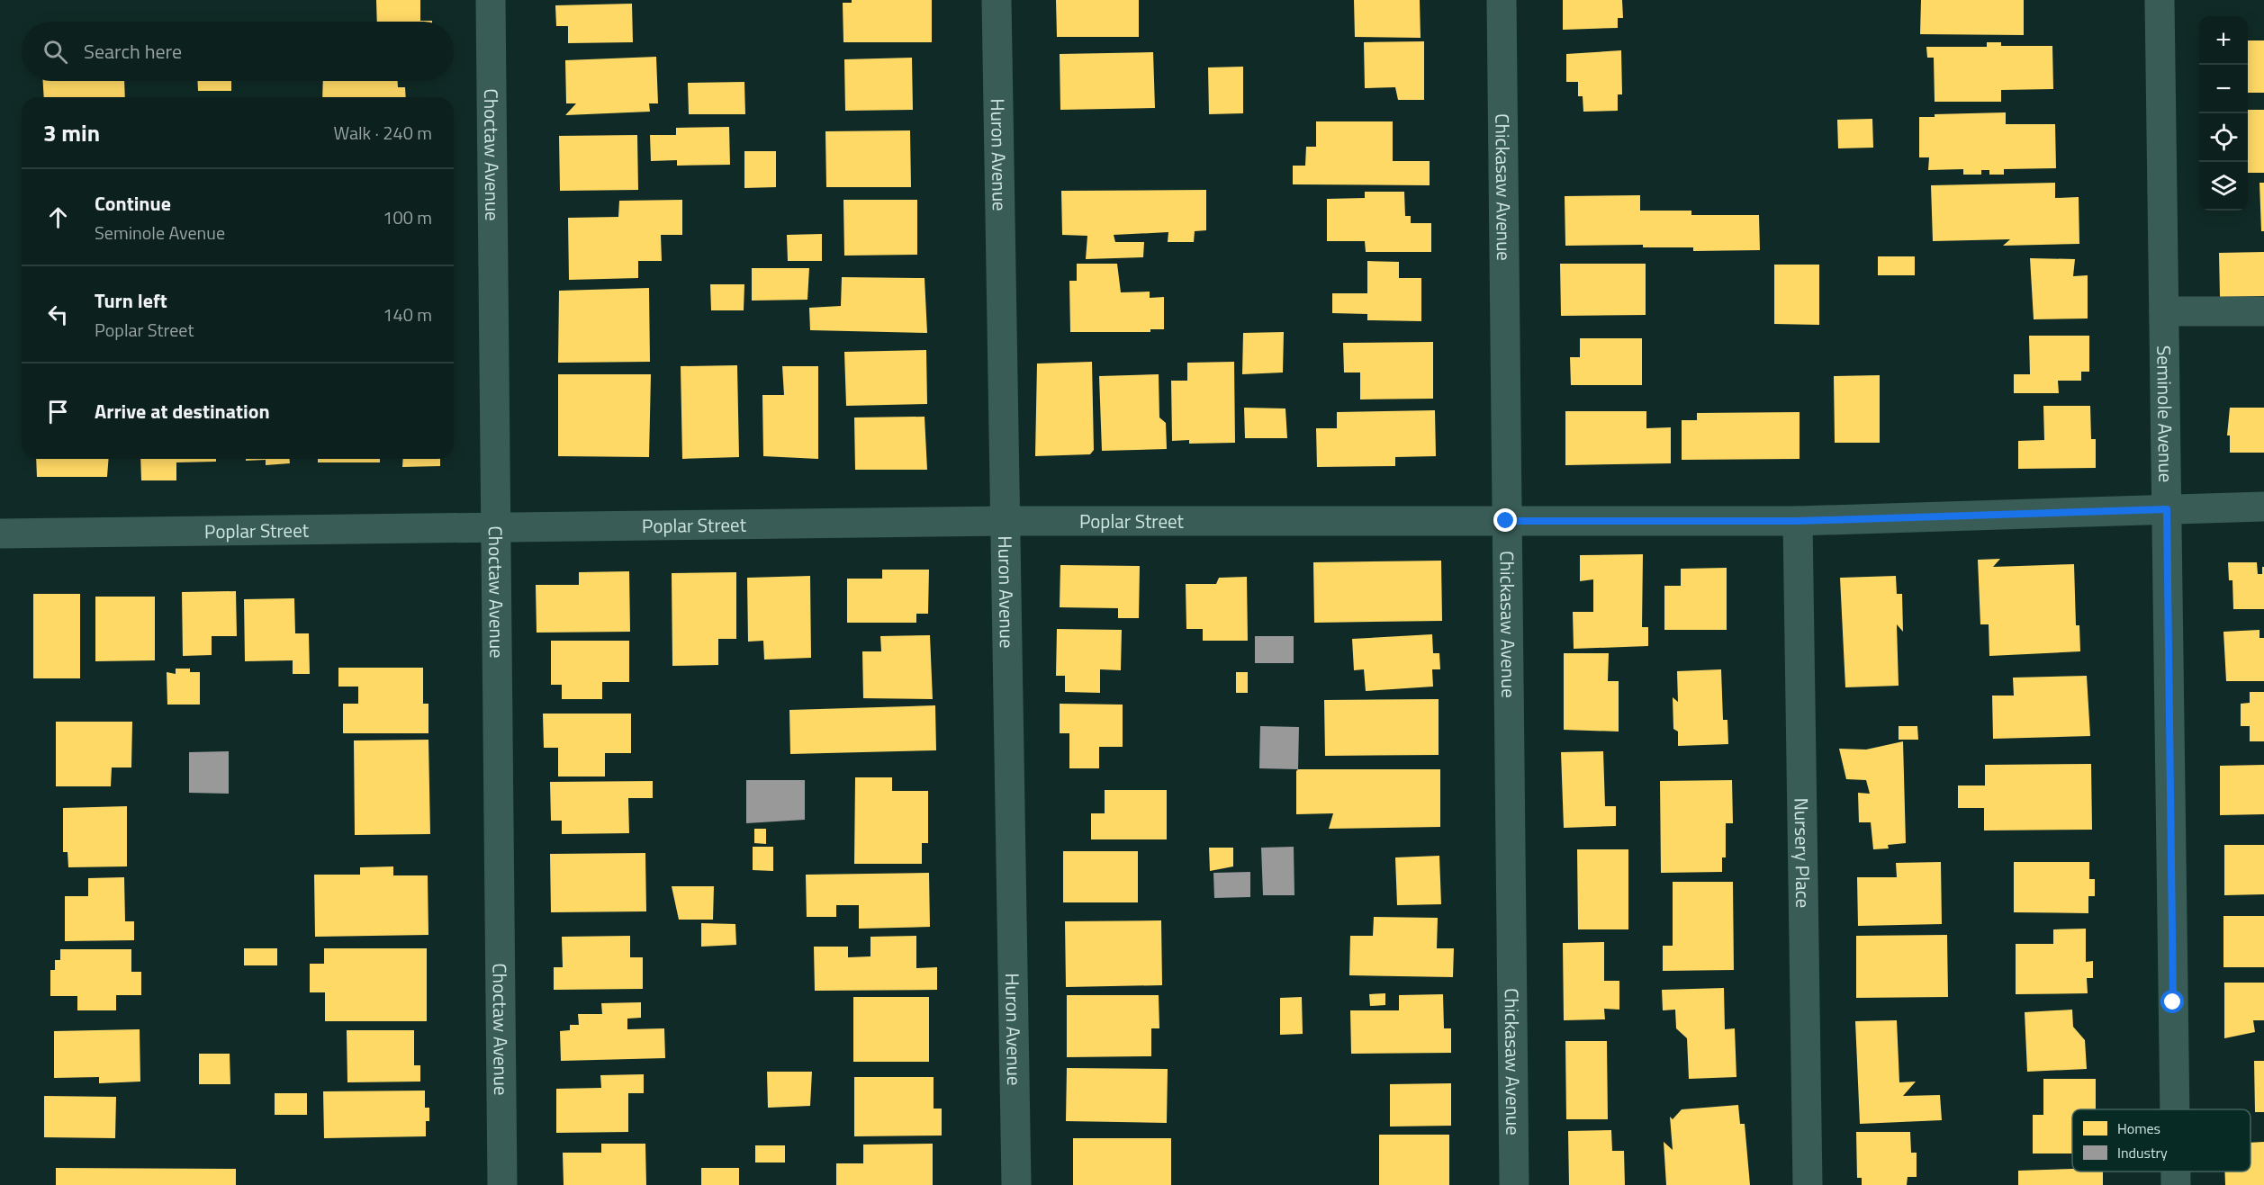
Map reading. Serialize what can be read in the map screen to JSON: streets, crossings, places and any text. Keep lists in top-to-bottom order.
{
  "streets": {
    "street": [
      "Choctaw Avenue",
      "Huron Avenue",
      "Chickasaw Avenue",
      "Seminole Avenue",
      "Poplar Street",
      "Nursery Place"
    ]
  },
  "crossings": [
    ["Choctaw Avenue", "Poplar Street"],
    ["Huron Avenue", "Poplar Street"],
    ["Chickasaw Avenue", "Poplar Street"],
    ["Seminole Avenue", "Poplar Street"],
    ["Poplar Street", "Nursery Place"]
  ],
  "legend": ["Homes", "Industry"],
  "page": {
    "map_buttons": ["+", "−"],
    "search": "Search here",
    "heading": ["3 min", "Walk · 240 m"],
    "list": [
      ["Continue", "Seminole Avenue", "100 m"],
      ["Turn left", "Poplar Street", "140 m"],
      "Arrive at destination"
    ]
  }
}
